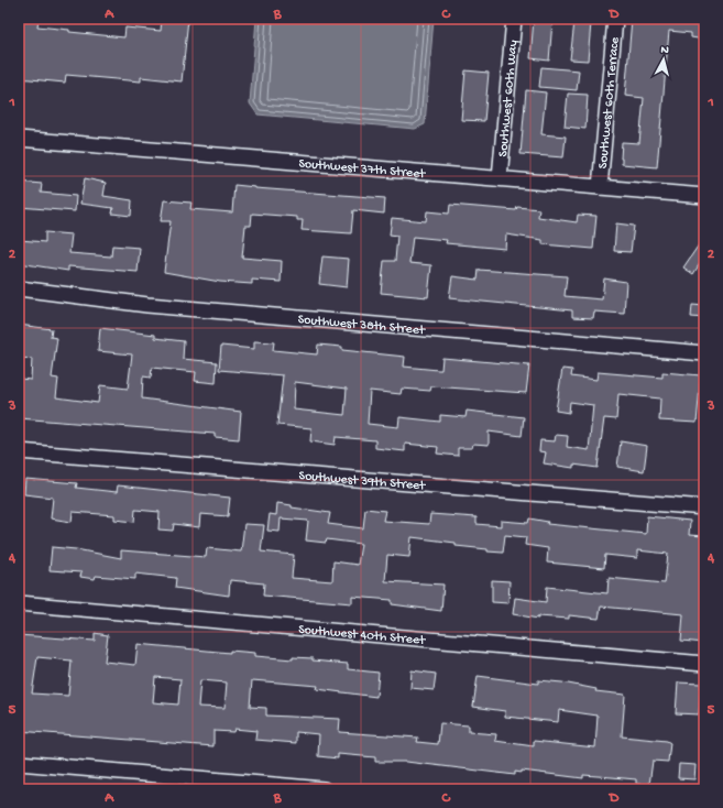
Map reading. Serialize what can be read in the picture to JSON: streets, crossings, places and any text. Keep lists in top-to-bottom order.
{
  "streets": {
    "street": [
      "Southwest 60th Way",
      "Southwest 60th Terrace",
      "Southwest 37th Street",
      "Southwest 38th Street",
      "Southwest 39th Street",
      "Southwest 40th Street"
    ]
  },
  "crossings": [
    ["Southwest 60th Way", "Southwest 37th Street"],
    ["Southwest 60th Terrace", "Southwest 37th Street"]
  ],
  "north": "top",
  "grid": {
    "columns": [
      "A",
      "B",
      "C",
      "D"
    ],
    "rows": [
      "1",
      "2",
      "3",
      "4",
      "5"
    ]
  }
}
